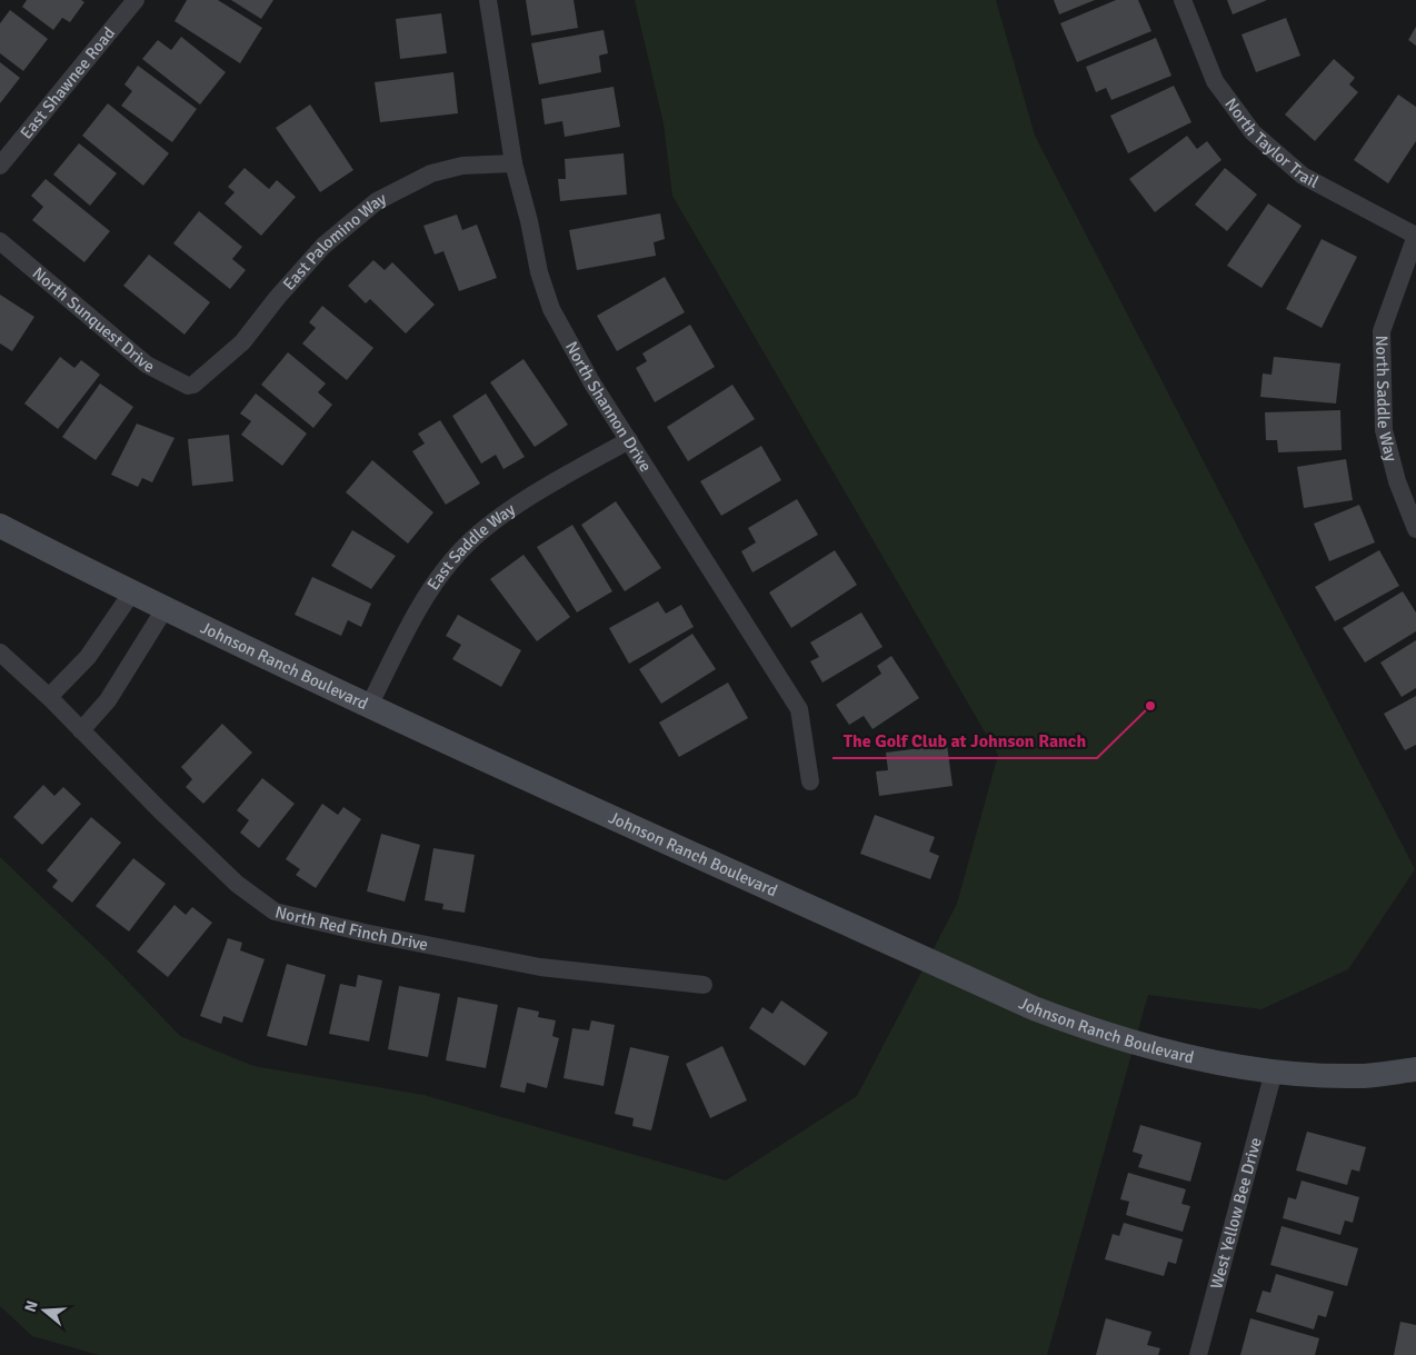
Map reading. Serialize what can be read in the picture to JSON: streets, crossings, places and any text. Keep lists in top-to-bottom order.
{
  "streets": {
    "street": [
      "East Shawnee Road",
      "North Taylor Trail",
      "East Palomino Way",
      "North Sunquest Drive",
      "North Saddle Way",
      "North Shannon Drive",
      "East Saddle Way",
      "Johnson Ranch Boulevard",
      "North Red Finch Drive",
      "West Yellow Bee Drive"
    ]
  },
  "crossings": [
    ["North Taylor Trail", "North Saddle Way"],
    ["East Palomino Way", "North Sunquest Drive"],
    ["East Palomino Way", "North Shannon Drive"],
    ["North Shannon Drive", "East Saddle Way"],
    ["East Saddle Way", "Johnson Ranch Boulevard"],
    ["Johnson Ranch Boulevard", "West Yellow Bee Drive"]
  ],
  "places": ["The Golf Club at Johnson Ranch"],
  "north": "left"
}
